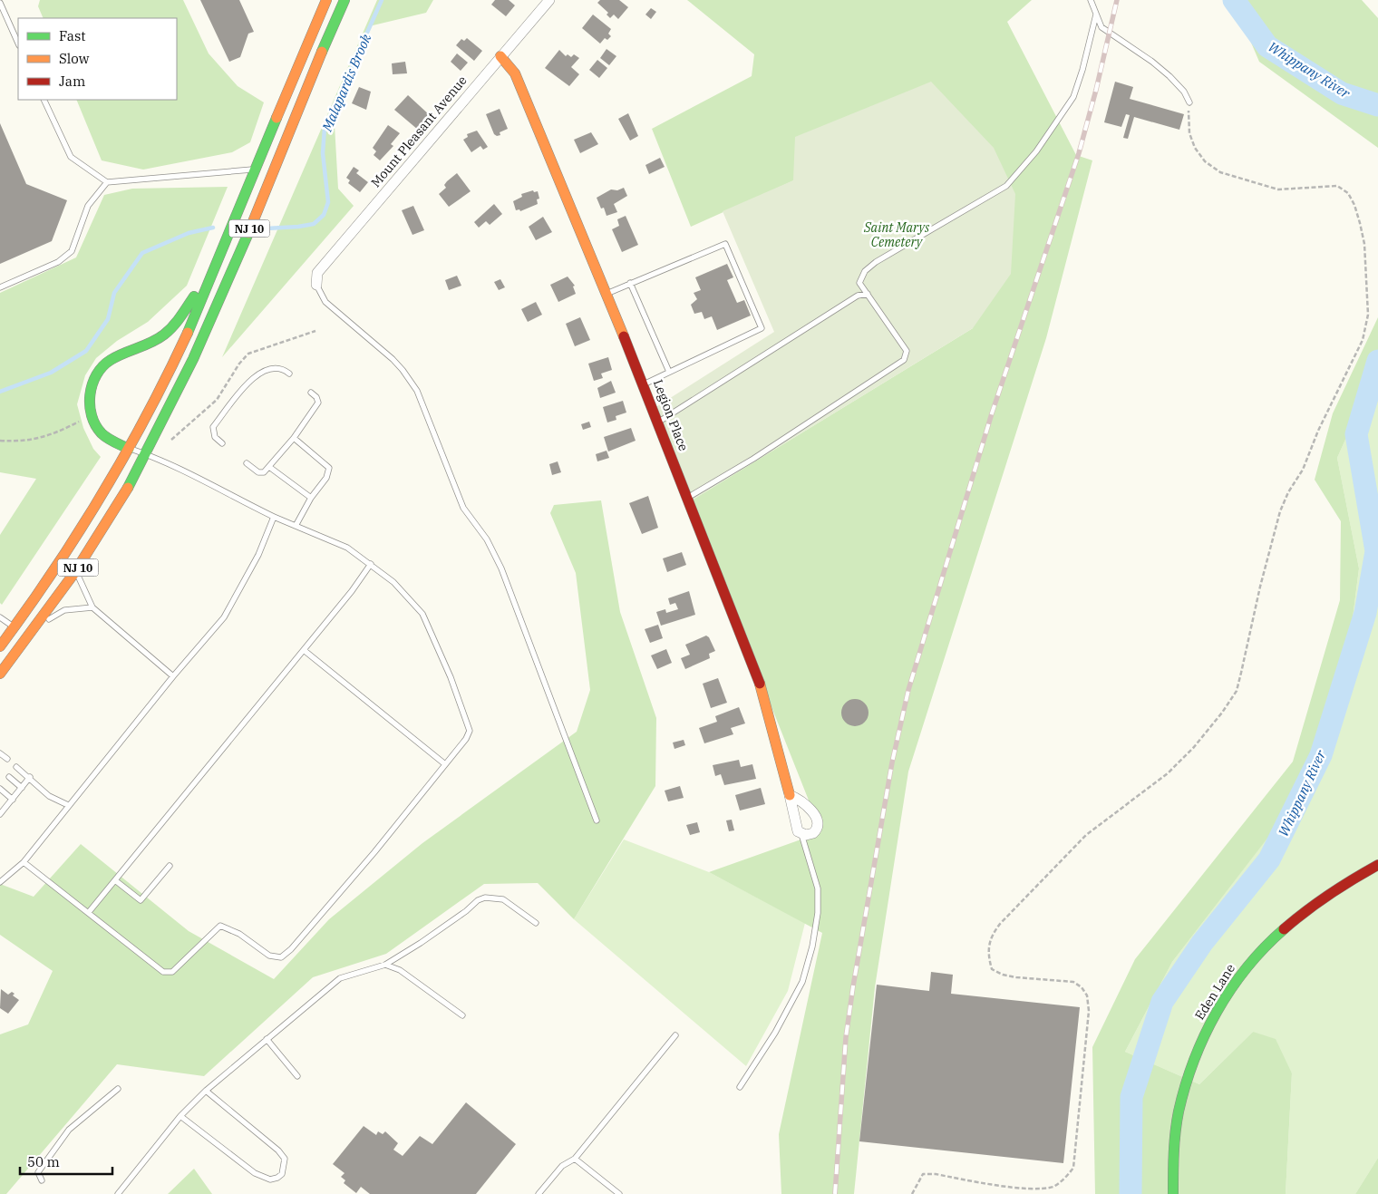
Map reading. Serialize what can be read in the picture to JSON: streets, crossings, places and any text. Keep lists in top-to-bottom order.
{
  "streets": {
    "main road": ["NJ 10", "Legion Place", "Eden Lane"],
    "street": ["Mount Pleasant Avenue"]
  },
  "crossings": [
    ["Mount Pleasant Avenue", "Legion Place"]
  ],
  "water": ["Whippany River", "Malapardis Brook"],
  "parks": ["Saint Marys Cemetery"],
  "legend": ["Fast", "Slow", "Jam"],
  "scale_bar": "50 m"
}
